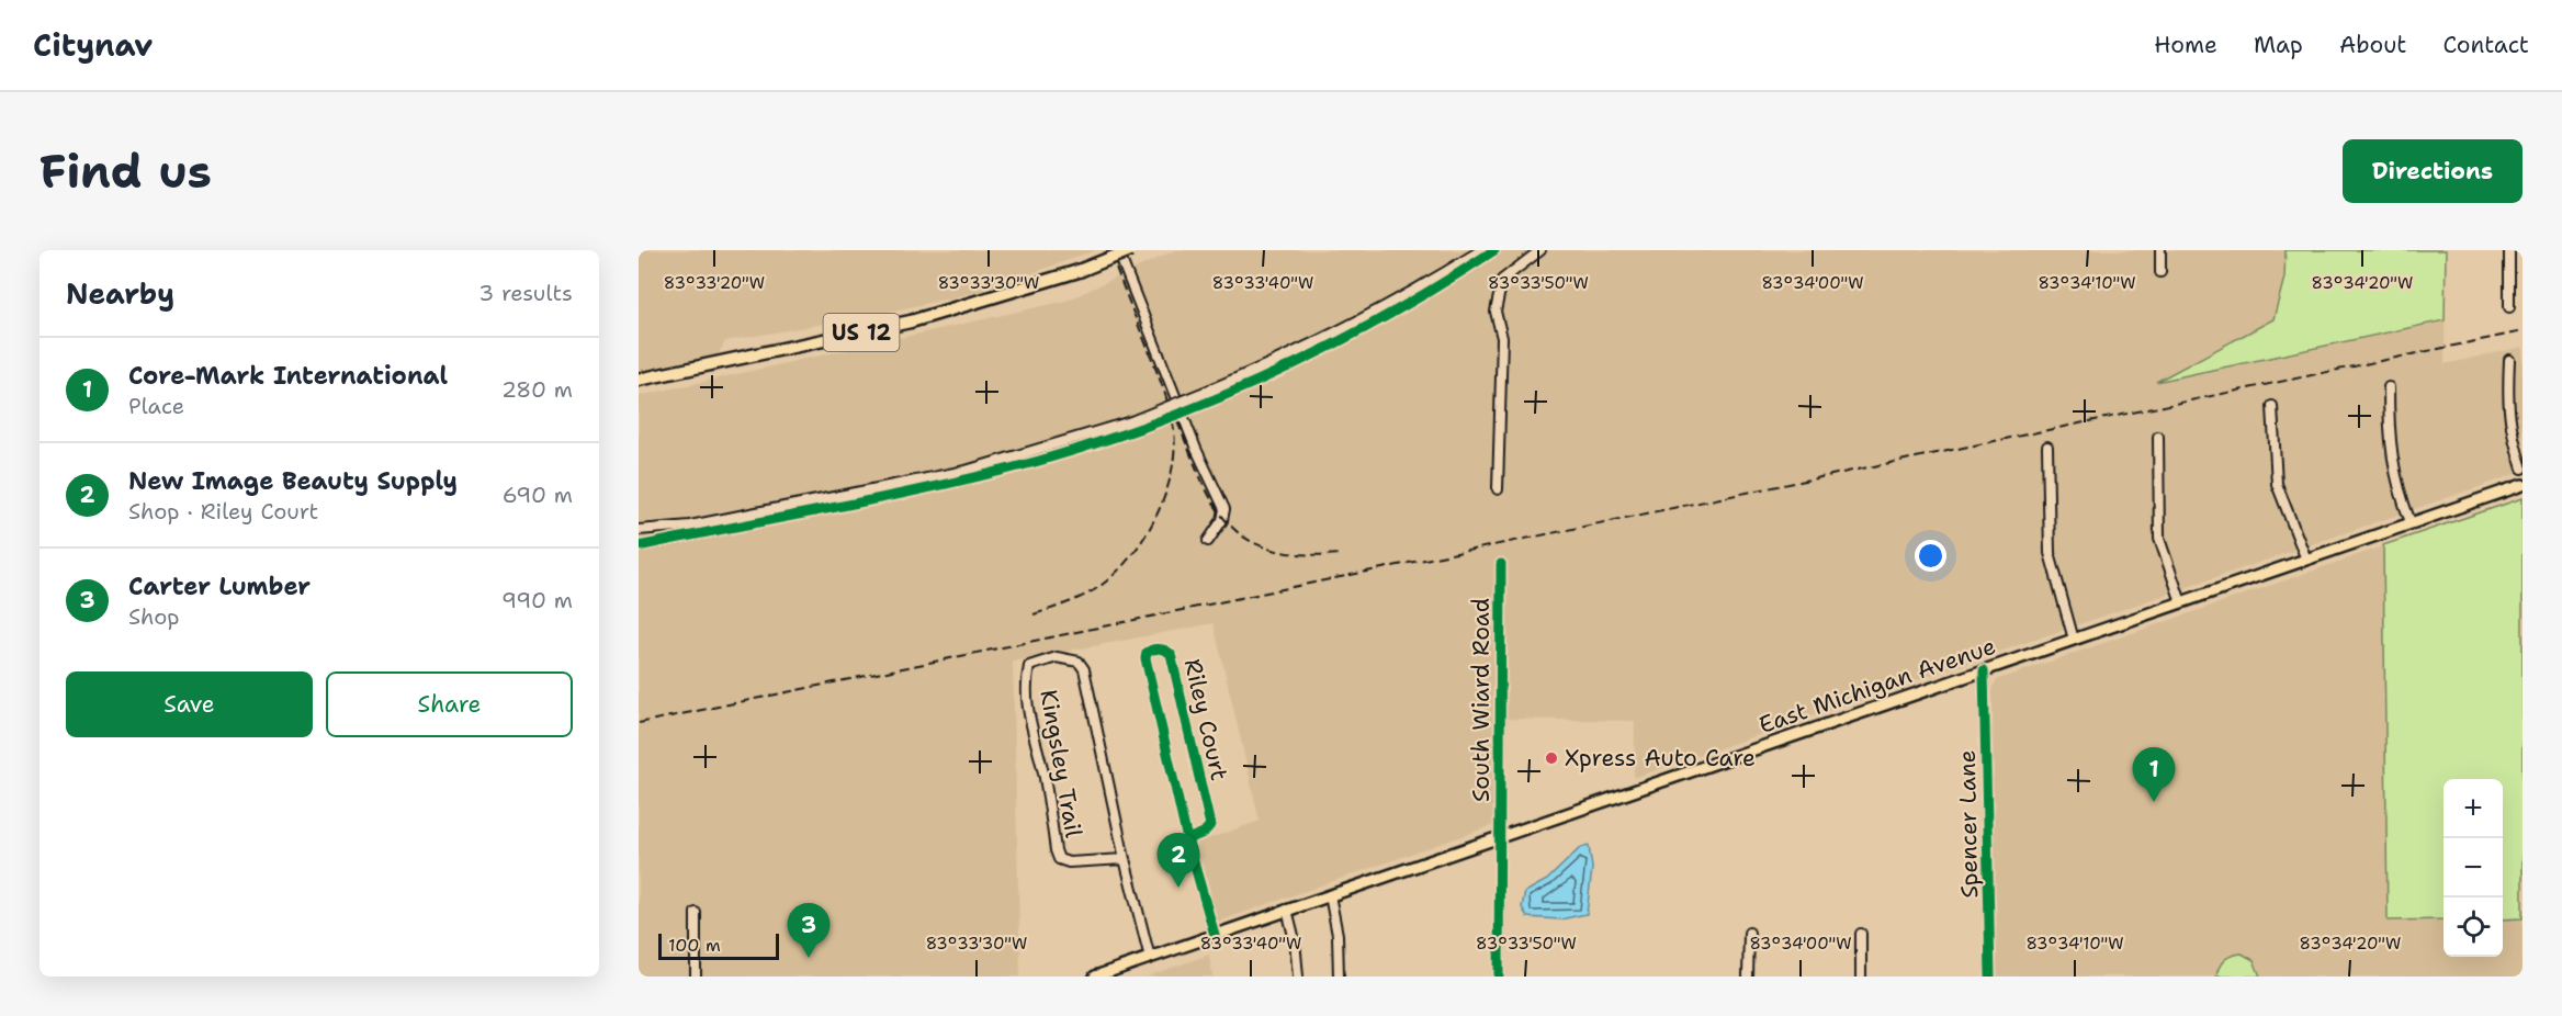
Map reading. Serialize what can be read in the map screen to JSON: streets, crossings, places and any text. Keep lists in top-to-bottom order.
{
  "streets": {
    "highway": ["US 12"],
    "main road": ["East Michigan Avenue"],
    "street": [
      "South Wiard Road",
      "Riley Court",
      "Kingsley Trail",
      "Spencer Lane"
    ]
  },
  "crossings": [
    ["East Michigan Avenue", "South Wiard Road"],
    ["East Michigan Avenue", "Riley Court"],
    ["East Michigan Avenue", "Kingsley Trail"],
    ["East Michigan Avenue", "Spencer Lane"]
  ],
  "places": ["Xpress Auto Care"],
  "scale_bar": "100 m",
  "page": {
    "header": "Citynav",
    "nav": [
      "Home",
      "Map",
      "About",
      "Contact"
    ],
    "buttons": [
      "Directions",
      ["Save", "Share"]
    ],
    "title": "Find us",
    "heading": ["Nearby", "3 results"],
    "list": [
      {
        "mark": "1",
        "name": "Core-Mark International",
        "note": "Place",
        "value": "280 m"
      },
      {
        "mark": "2",
        "name": "New Image Beauty Supply",
        "note": "Shop · Riley Court",
        "value": "690 m"
      },
      {
        "mark": "3",
        "name": "Carter Lumber",
        "note": "Shop",
        "value": "990 m"
      }
    ],
    "pins": ["1", "2", "3"],
    "map_buttons": ["+", "−"],
    "scale": "100 m"
  },
  "coordinates": [
    "83°33'20\"W",
    "83°33'30\"W",
    "83°33'40\"W",
    "83°33'50\"W",
    "83°34'00\"W",
    "83°34'10\"W",
    "83°34'20\"W"
  ]
}
